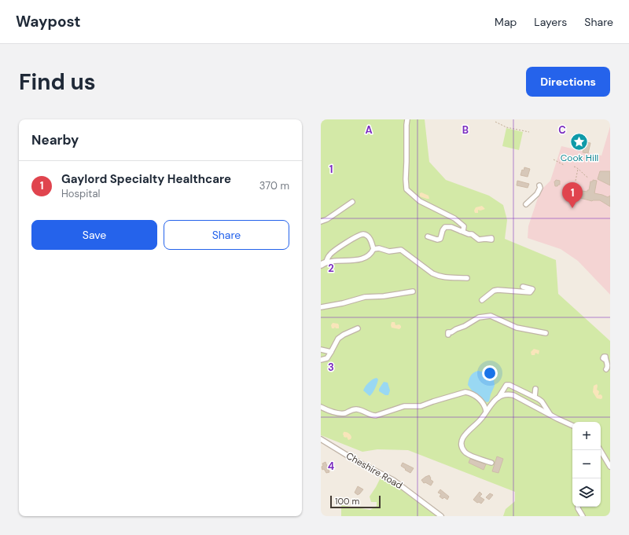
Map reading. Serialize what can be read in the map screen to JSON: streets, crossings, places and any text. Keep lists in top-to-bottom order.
{
  "streets": {
    "street": ["Cheshire Road"]
  },
  "places": {
    "place": ["Cook Hill"]
  },
  "scale_bar": "100 m",
  "page": {
    "header": "Waypost",
    "nav": ["Map", "Layers", "Share"],
    "buttons": [
      "Directions",
      ["Save", "Share"]
    ],
    "title": "Find us",
    "heading": "Nearby",
    "list": [
      {
        "mark": "1",
        "name": "Gaylord Specialty Healthcare",
        "note": "Hospital",
        "value": "370 m"
      }
    ],
    "pins": "1",
    "map_buttons": ["+", "−"],
    "scale": "100 m"
  },
  "grid": {
    "columns": ["A", "B", "C"],
    "rows": [
      "1",
      "2",
      "3",
      "4"
    ]
  }
}
